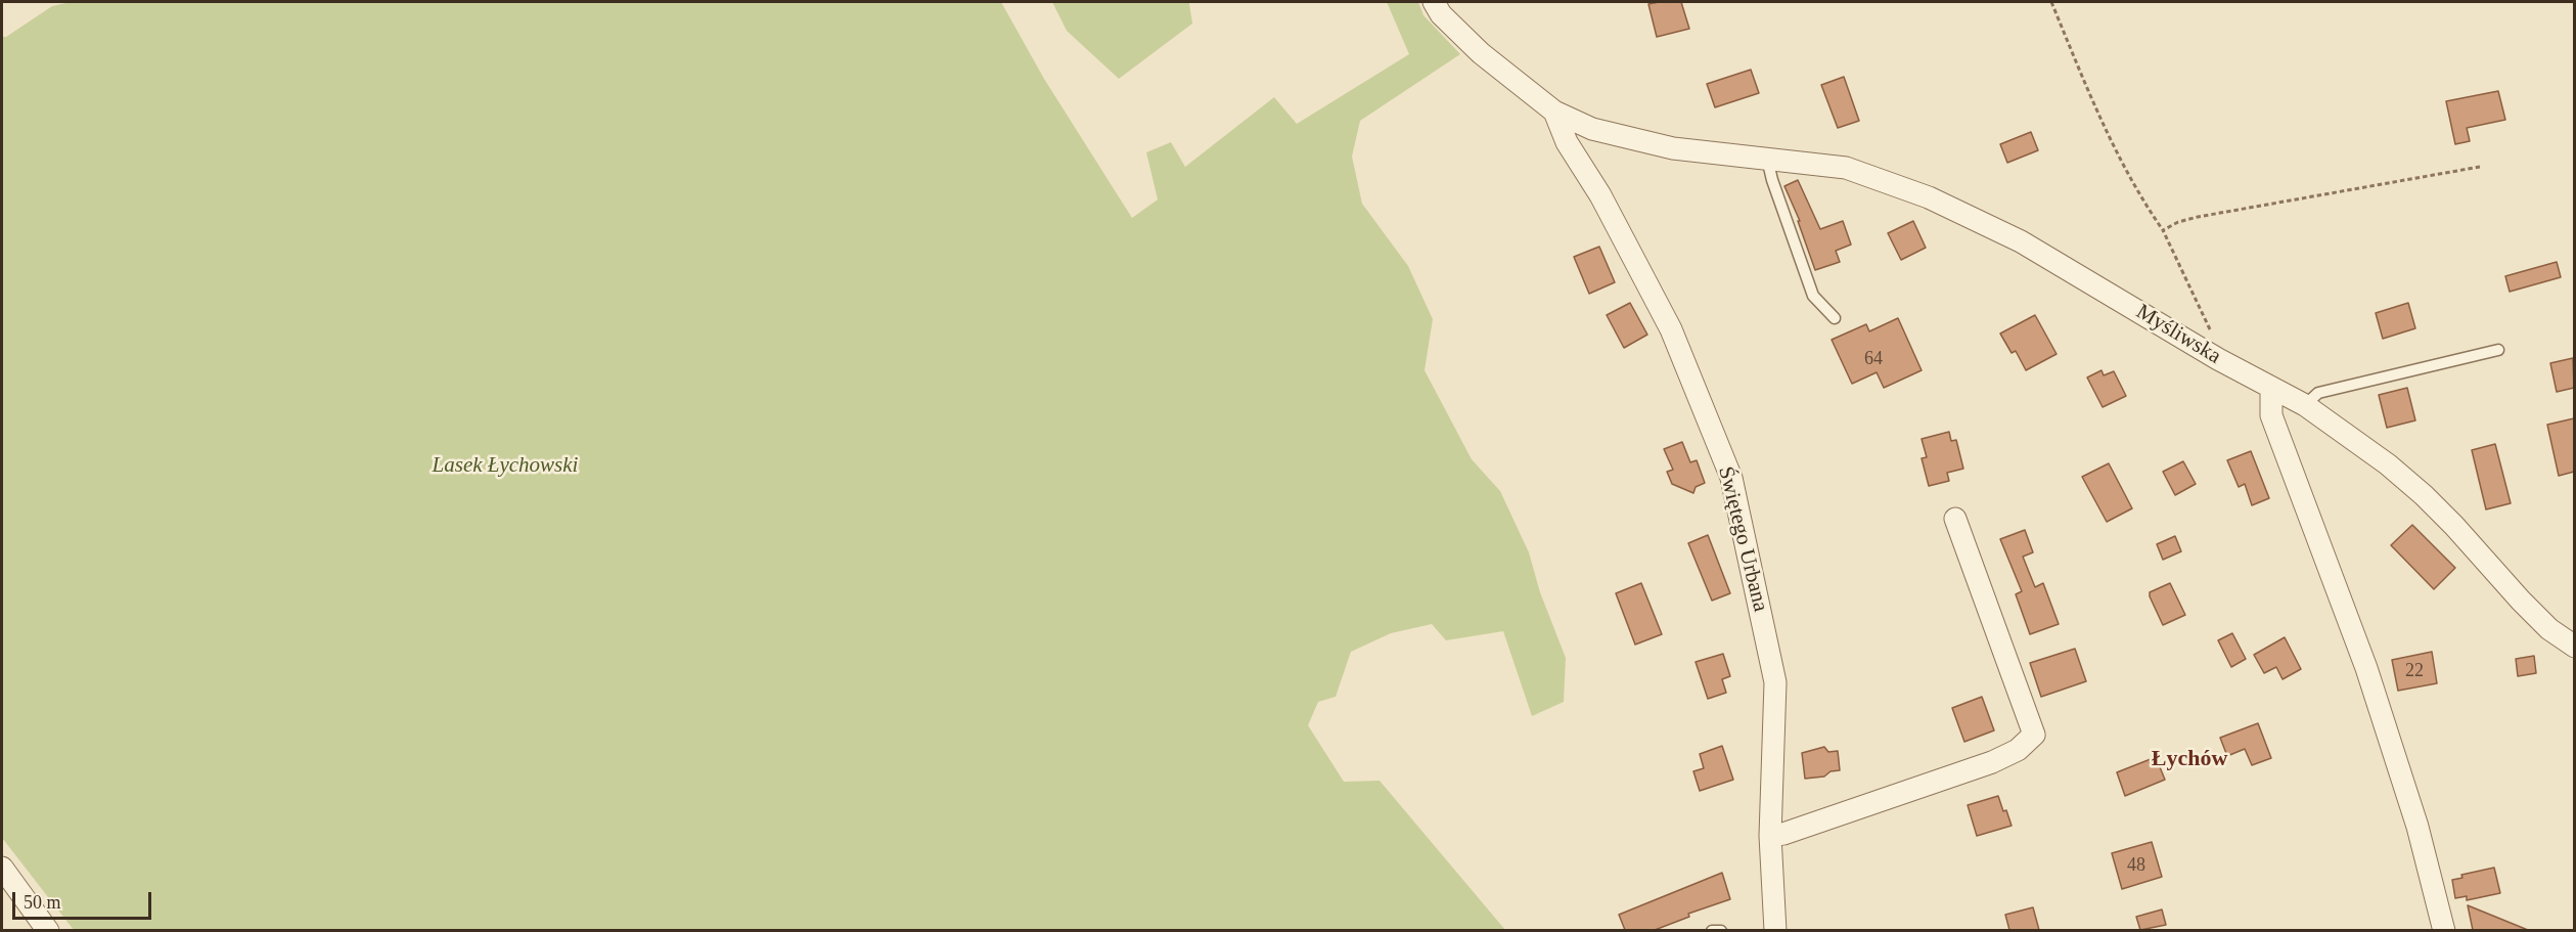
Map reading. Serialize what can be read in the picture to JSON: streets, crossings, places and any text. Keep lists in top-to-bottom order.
{
  "streets": {
    "street": ["Myśliwska", "Świętego Urbana"]
  },
  "crossings": [
    ["Myśliwska", "Świętego Urbana"]
  ],
  "districts": ["Łychów"],
  "parks": ["Lasek Łychowski"],
  "house_numbers": ["64", "22", "48"],
  "scale_bar": "50 m"
}
